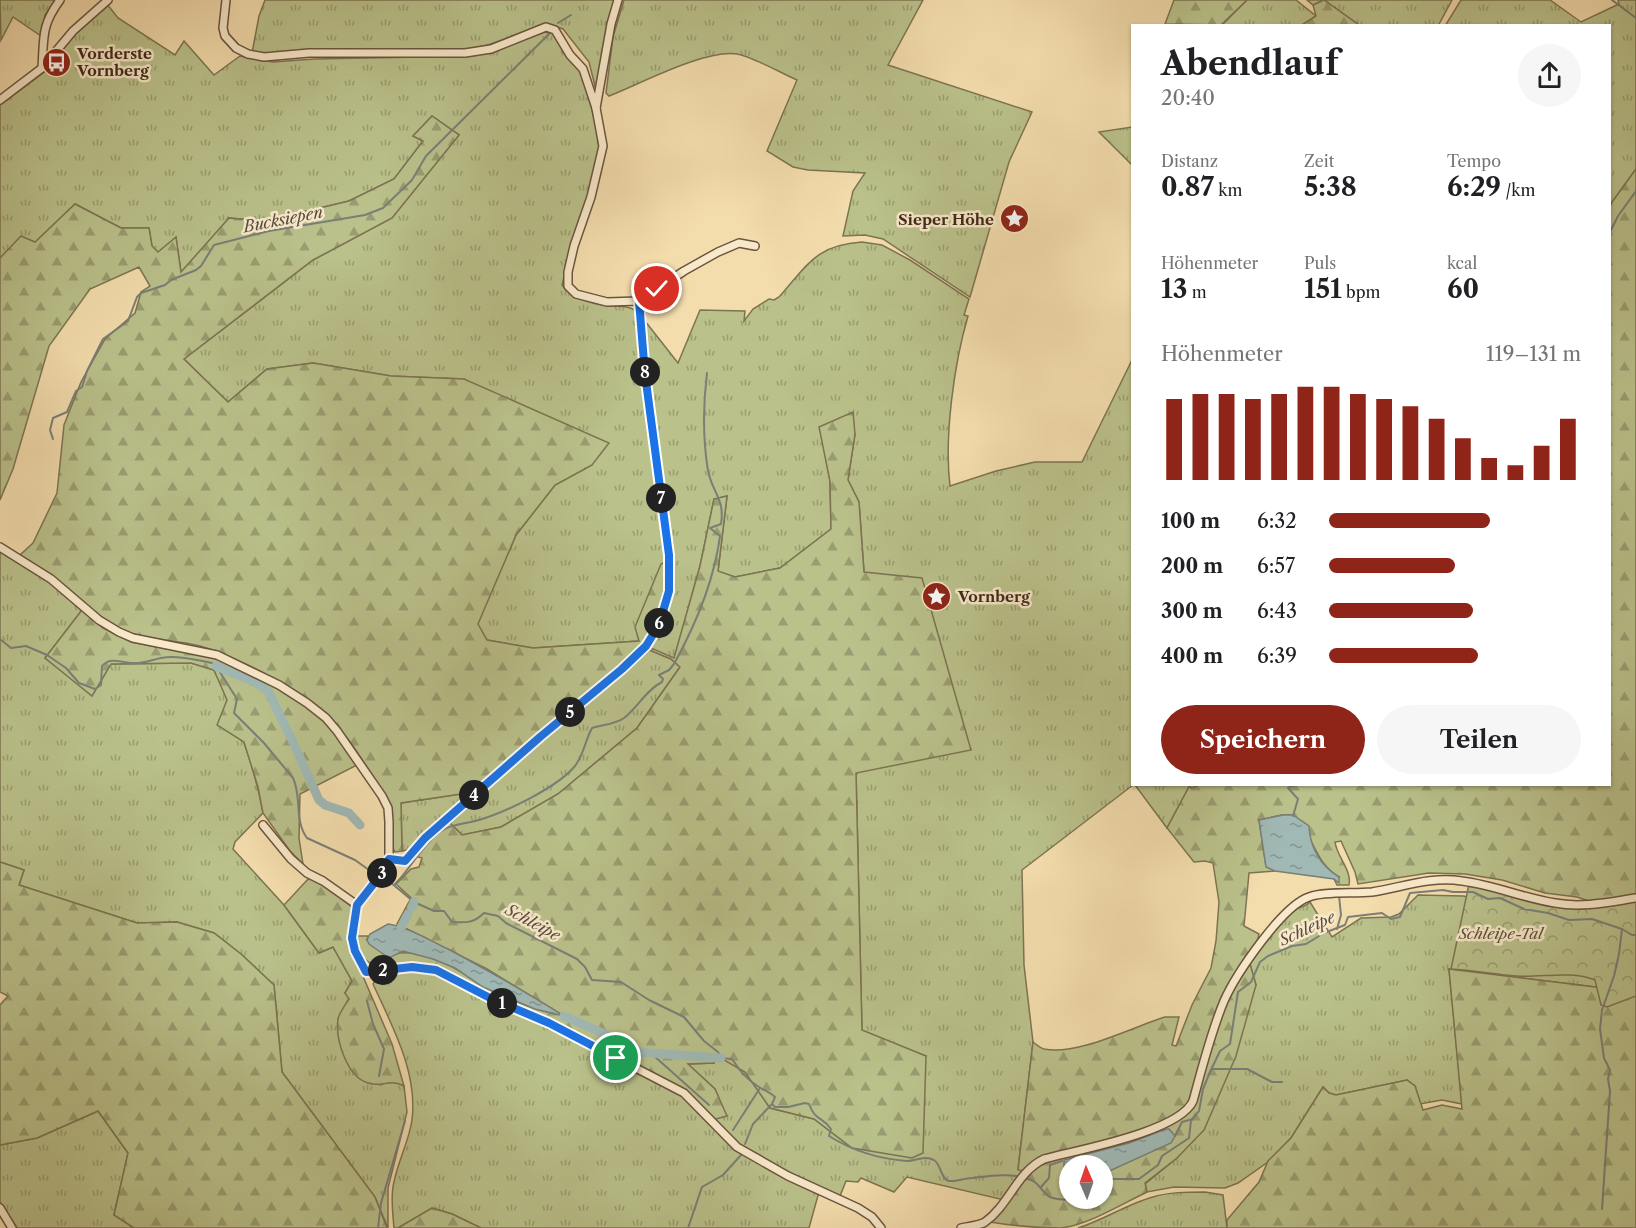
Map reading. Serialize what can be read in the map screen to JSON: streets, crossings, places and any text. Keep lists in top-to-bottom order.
{
  "water": ["Bucksiepen", "Schleipe"],
  "parks": ["Schleipe-Tal"],
  "places": {
    "bus stop": ["Vorderste Vornberg"],
    "place": ["Sieper Höhe", "Vornberg"]
  },
  "north": "top",
  "page": {
    "heading": ["Abendlauf", "20:40"],
    "stats": [
      ["Distanz", "0.87 km"],
      ["Zeit", "5:38"],
      ["Tempo", "6:29 /km"],
      ["Höhenmeter", "13 m"],
      ["Puls", "151 bpm"],
      ["kcal", "60"]
    ],
    "chart": ["Höhenmeter", "119–131 m"],
    "pins": [
      "8",
      "7",
      "6",
      "5",
      "4",
      "3",
      "2",
      "1"
    ],
    "list": [
      {
        "name": "100 m",
        "note": "6:32"
      },
      {
        "name": "200 m",
        "note": "6:57"
      },
      {
        "name": "300 m",
        "note": "6:43"
      },
      {
        "name": "400 m",
        "note": "6:39"
      }
    ],
    "buttons": ["Speichern", "Teilen"]
  }
}
